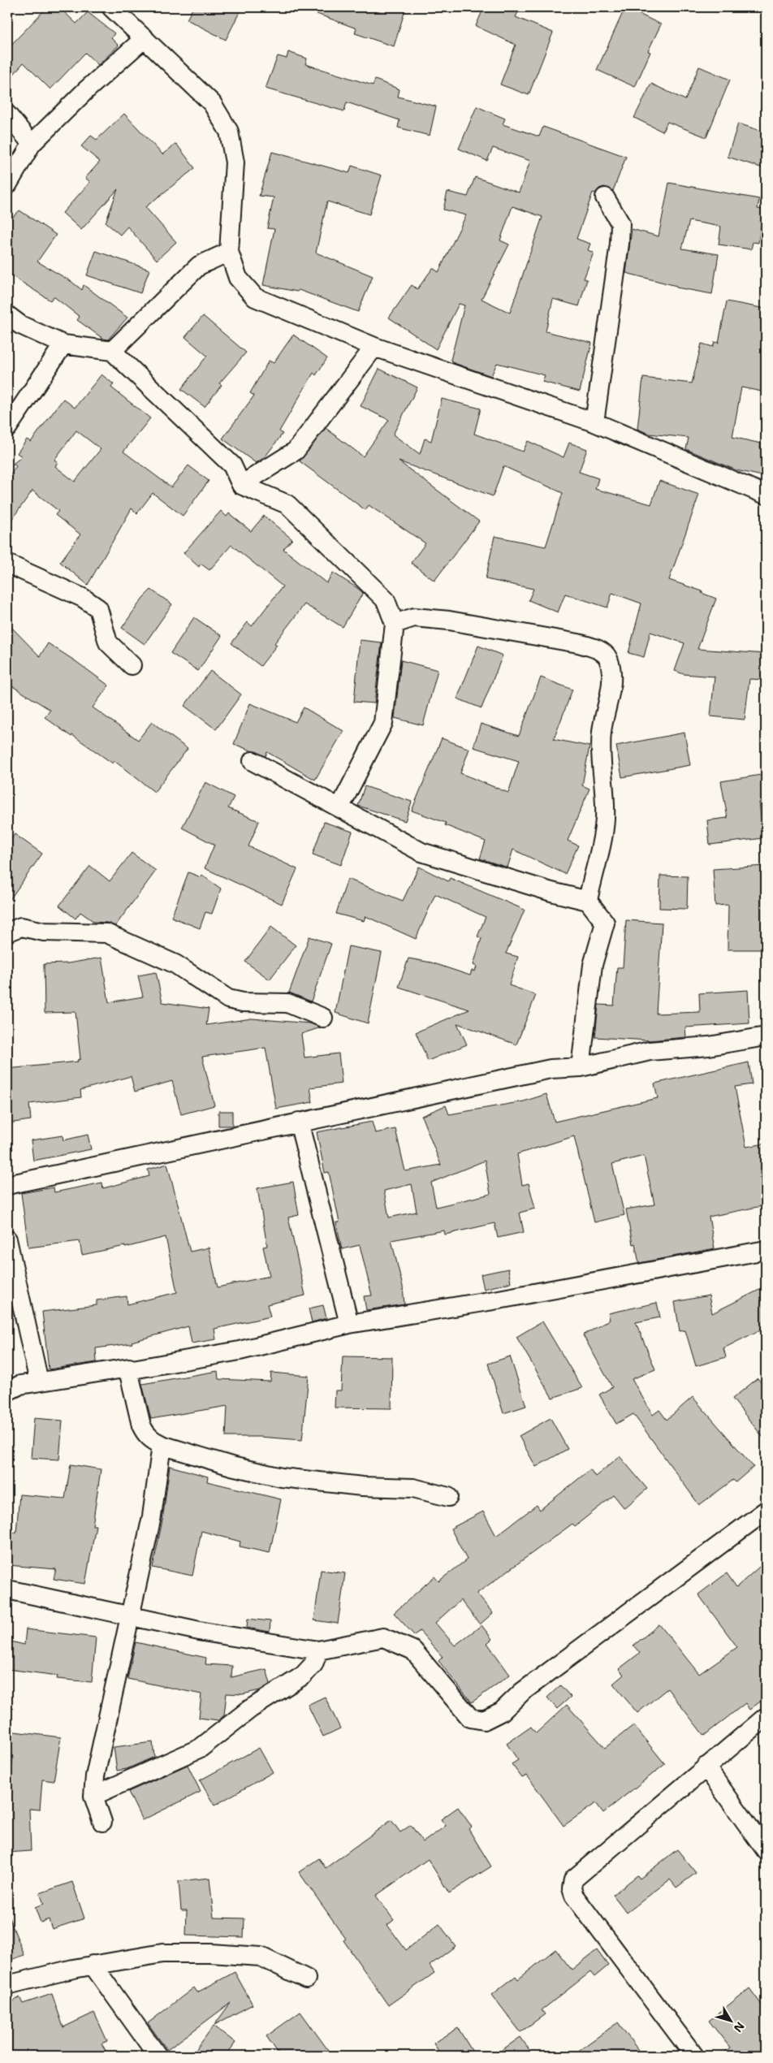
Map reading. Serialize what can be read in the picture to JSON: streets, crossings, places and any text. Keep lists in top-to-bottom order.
{
  "north": "bottom right"
}
